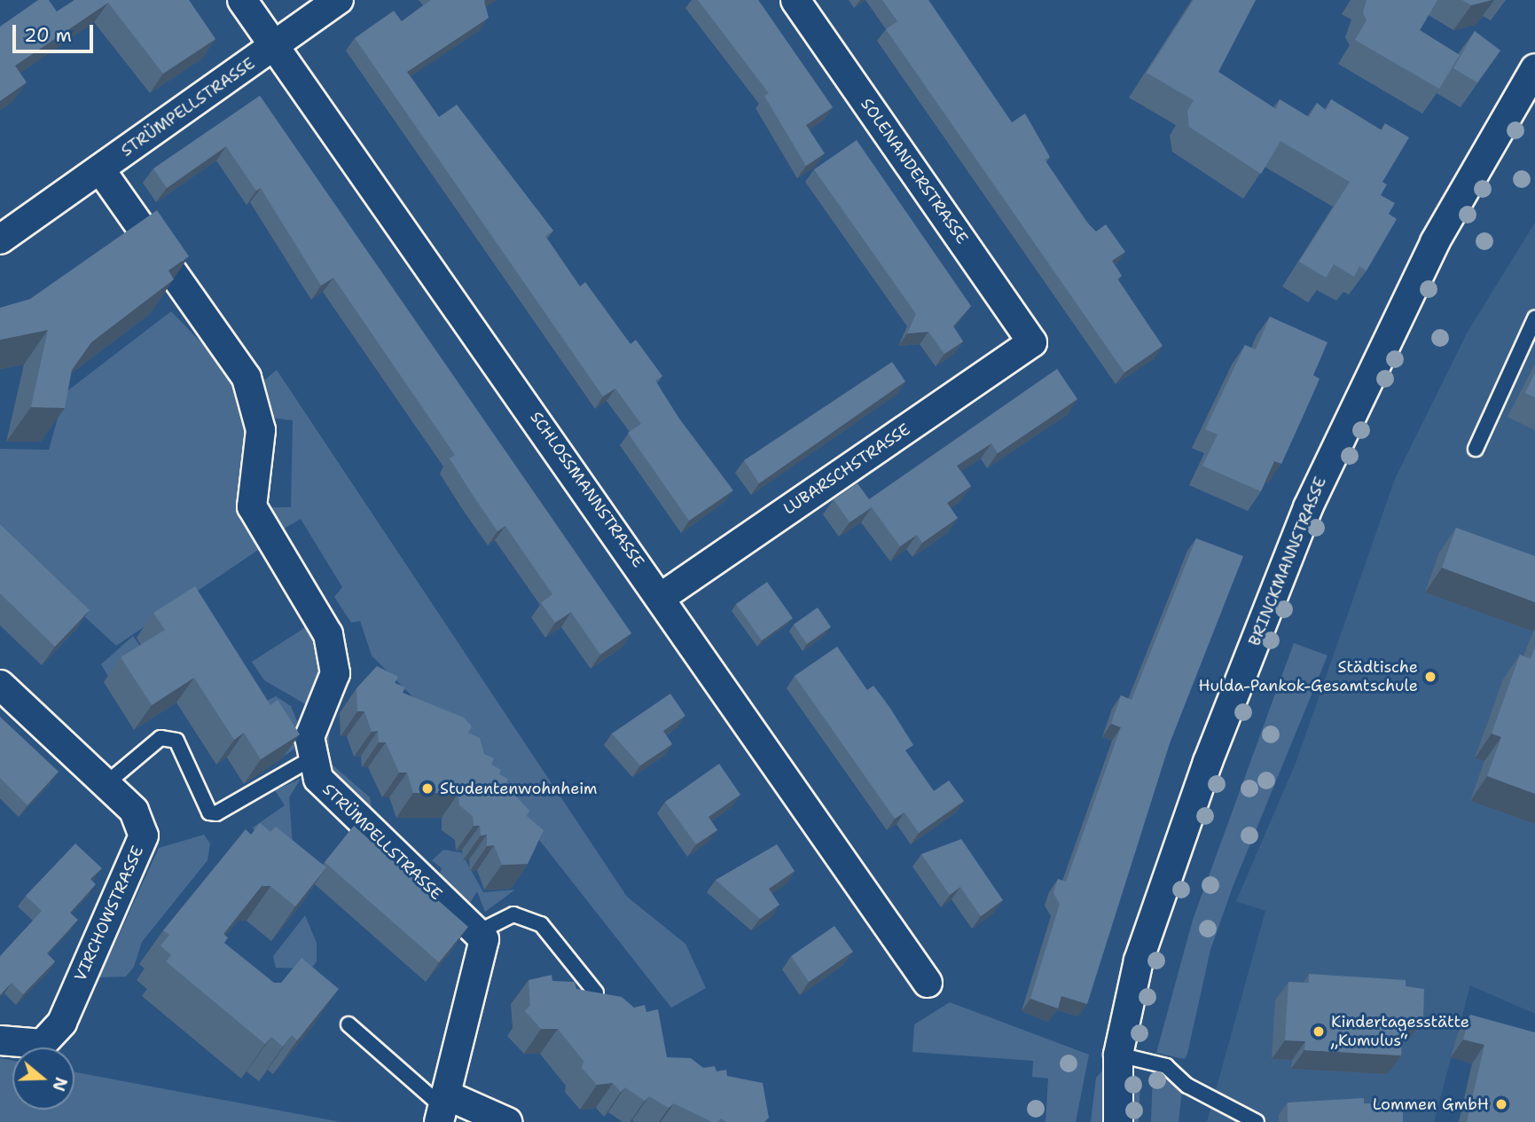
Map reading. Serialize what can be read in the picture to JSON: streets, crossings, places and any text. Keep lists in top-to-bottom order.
{
  "streets": {
    "street": [
      "STRÜMPELLSTRASSE",
      "SOLENANDERSTRASSE",
      "LUBARSCHSTRASSE",
      "SCHLOSSMANNSTRASSE",
      "BRINCKMANNSTRASSE",
      "VIRCHOWSTRASSE"
    ]
  },
  "crossings": [
    ["STRÜMPELLSTRASSE", "SCHLOSSMANNSTRASSE"],
    ["SOLENANDERSTRASSE", "LUBARSCHSTRASSE"],
    ["LUBARSCHSTRASSE", "SCHLOSSMANNSTRASSE"]
  ],
  "places": [
    "Städtische Hulda-Pankok-Gesamtschule",
    "Studentenwohnheim",
    "Kindertagesstätte „Kumulus“",
    "Lommen GmbH"
  ],
  "scale_bar": "20 m",
  "north": "right"
}
